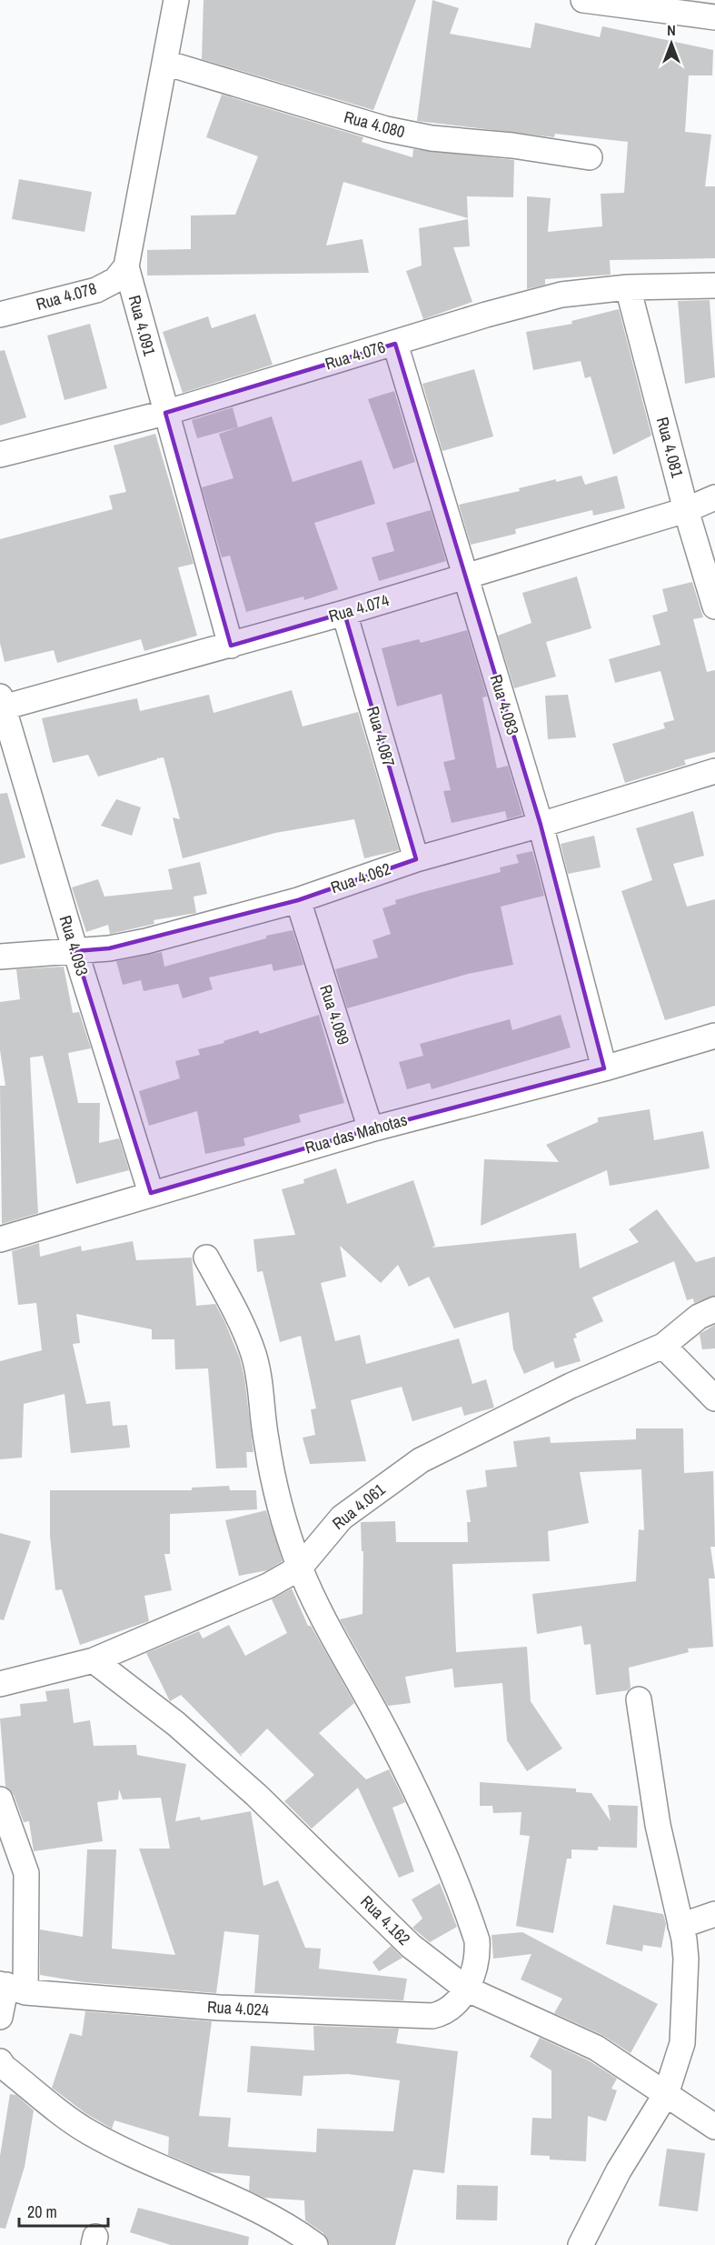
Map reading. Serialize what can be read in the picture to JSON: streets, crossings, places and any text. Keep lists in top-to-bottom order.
{
  "streets": {
    "street": [
      "Rua 4.080",
      "Rua 4.078",
      "Rua 4.091",
      "Rua 4.076",
      "Rua 4.081",
      "Rua 4.074",
      "Rua 4.083",
      "Rua 4.087",
      "Rua 4.062",
      "Rua 4.093",
      "Rua 4.089",
      "Rua das Mahotas",
      "Rua 4.061",
      "Rua 4.162",
      "Rua 4.024"
    ]
  },
  "crossings": [
    ["Rua 4.080", "Rua 4.091"],
    ["Rua 4.078", "Rua 4.091"],
    ["Rua 4.091", "Rua 4.076"],
    ["Rua 4.091", "Rua 4.074"],
    ["Rua 4.076", "Rua 4.081"],
    ["Rua 4.076", "Rua 4.083"],
    ["Rua 4.081", "Rua 4.074"],
    ["Rua 4.074", "Rua 4.083"],
    ["Rua 4.074", "Rua 4.087"],
    ["Rua 4.074", "Rua 4.093"],
    ["Rua 4.083", "Rua 4.062"],
    ["Rua 4.083", "Rua das Mahotas"],
    ["Rua 4.087", "Rua 4.062"],
    ["Rua 4.062", "Rua 4.093"],
    ["Rua 4.062", "Rua 4.089"],
    ["Rua 4.093", "Rua das Mahotas"],
    ["Rua 4.089", "Rua das Mahotas"],
    ["Rua 4.061", "Rua 4.162"],
    ["Rua 4.061", "Rua 4.024"],
    ["Rua 4.162", "Rua 4.024"]
  ],
  "scale_bar": "20 m",
  "north": "top"
}
